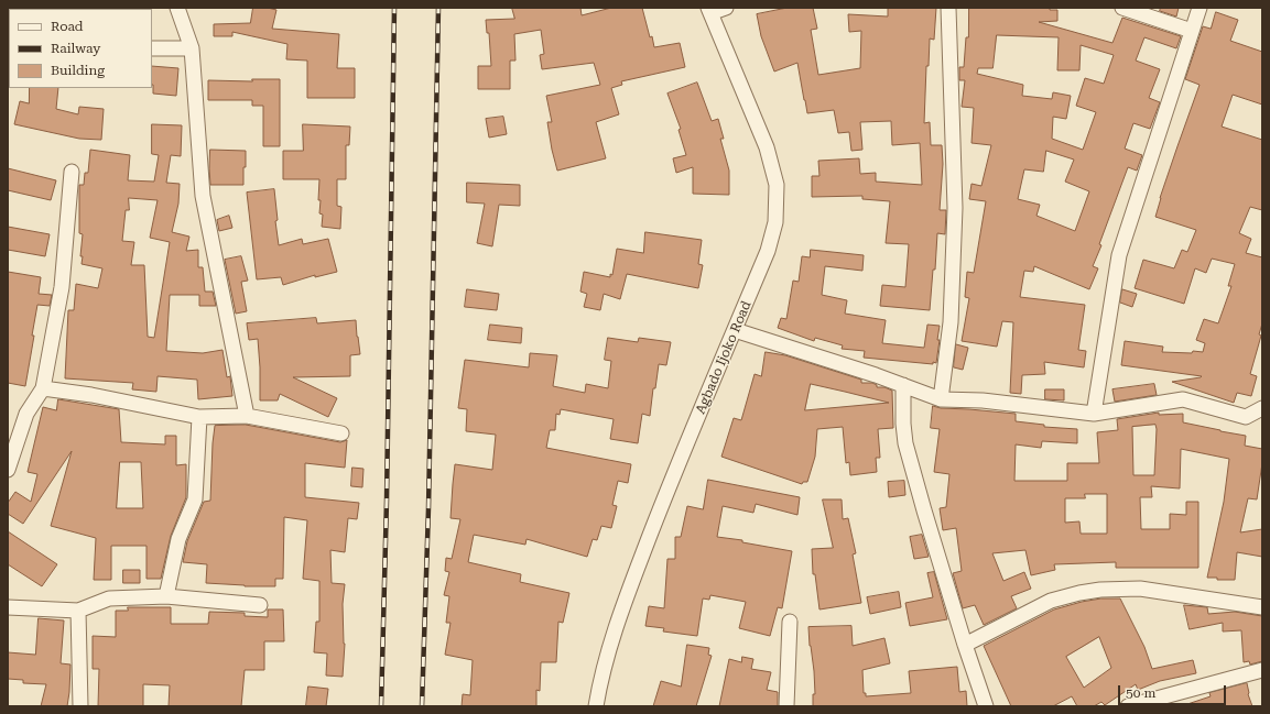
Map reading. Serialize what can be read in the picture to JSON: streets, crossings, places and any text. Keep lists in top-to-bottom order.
{
  "streets": {
    "street": ["Agbado Ijoko Road"]
  },
  "legend": ["Road", "Railway", "Building"],
  "scale_bar": "50 m"
}
